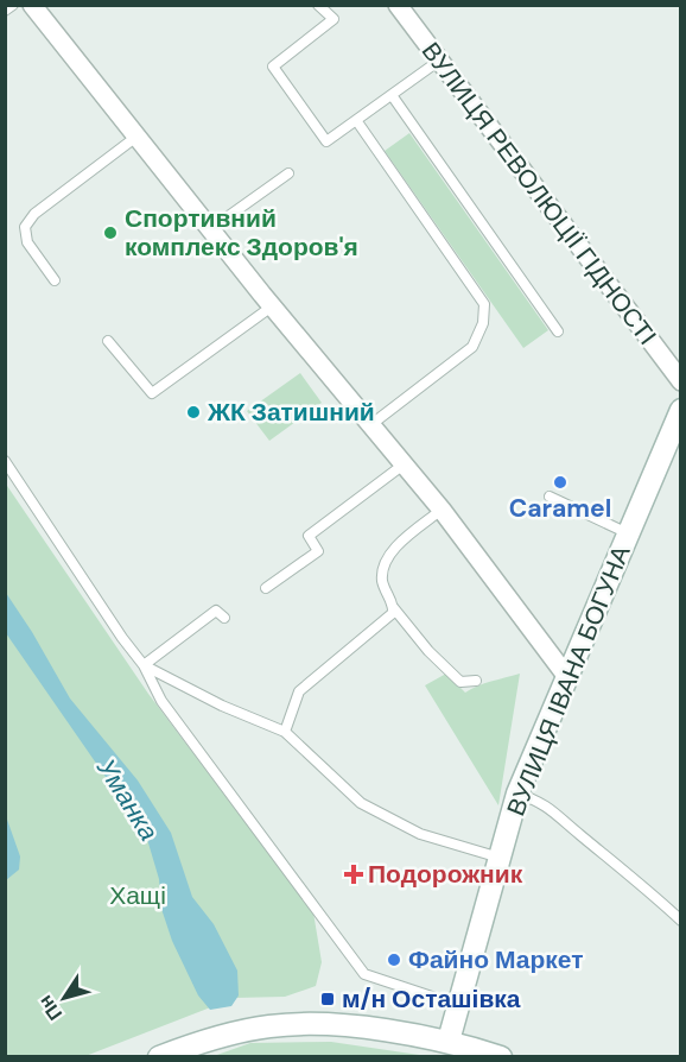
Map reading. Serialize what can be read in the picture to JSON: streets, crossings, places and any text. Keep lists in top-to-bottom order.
{
  "streets": {
    "main road": ["ВУЛИЦЯ ІВАНА БОГУНА"],
    "street": ["ВУЛИЦЯ РЕВОЛЮЦІЇ ГІДНОСТІ"]
  },
  "water": ["Уманка"],
  "parks": ["Хащі"],
  "places": {
    "other": [
      "Спортивний комплекс Здоров'я",
      "ЖК Затишний",
      "Caramel",
      "Файно Маркет"
    ],
    "health": ["Подорожник"],
    "transit": ["м/н Осташівка"]
  },
  "north": "bottom left"
}
